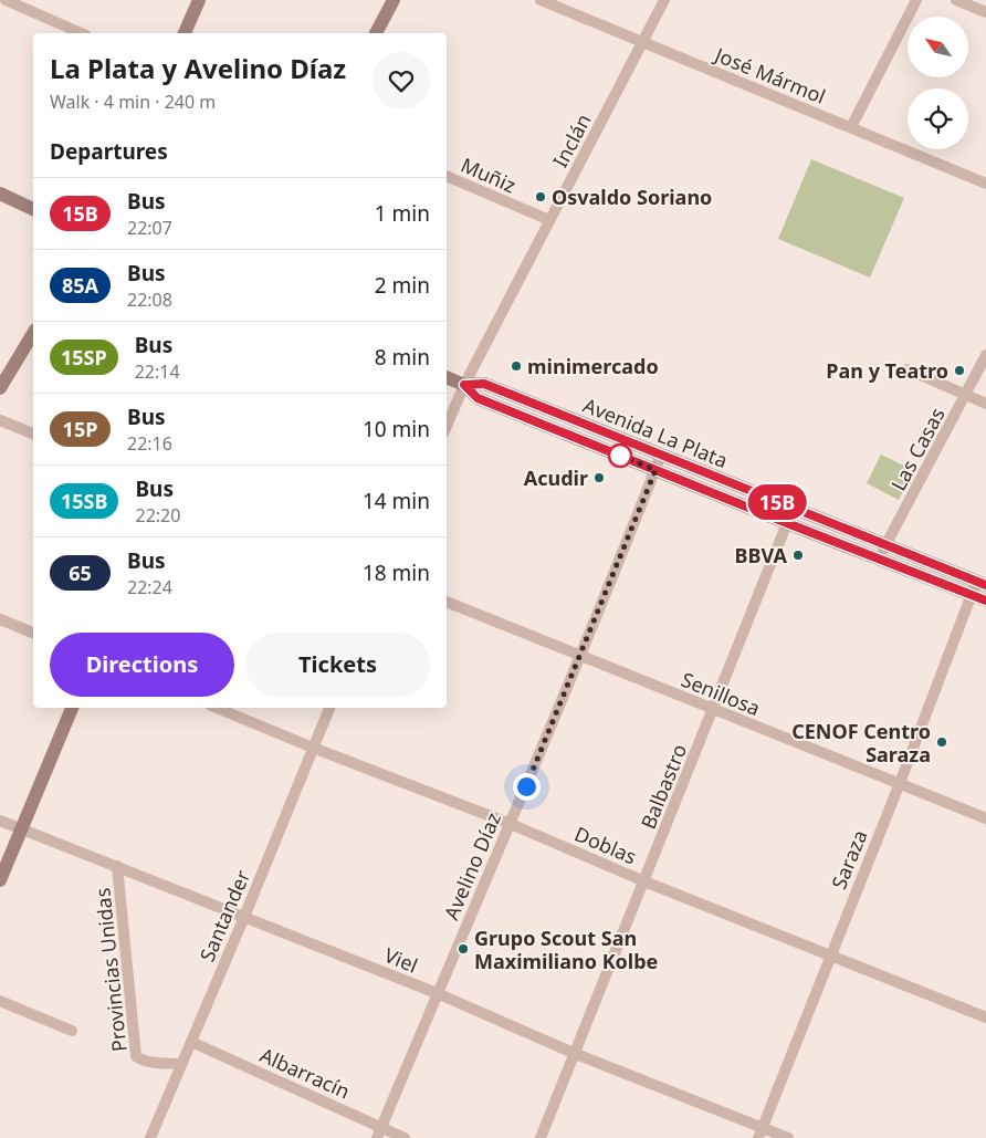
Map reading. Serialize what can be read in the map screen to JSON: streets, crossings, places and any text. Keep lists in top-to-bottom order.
{
  "streets": {
    "main road": ["Avenida La Plata"],
    "street": [
      "José Mármol",
      "Inclán",
      "Muñiz",
      "Las Casas",
      "Senillosa",
      "Balbastro",
      "Doblas",
      "Saraza",
      "Avelino Díaz",
      "Santander",
      "Viel",
      "Provincias Unidas",
      "Albarracín"
    ]
  },
  "crossings": [
    ["José Mármol", "Inclán"],
    ["Inclán", "Muñiz"],
    ["Inclán", "Avenida La Plata"],
    ["Avenida La Plata", "Las Casas"],
    ["Avenida La Plata", "Balbastro"],
    ["Avenida La Plata", "Saraza"],
    ["Avenida La Plata", "Avelino Díaz"],
    ["Senillosa", "Balbastro"],
    ["Senillosa", "Saraza"],
    ["Senillosa", "Avelino Díaz"],
    ["Balbastro", "Doblas"],
    ["Balbastro", "Viel"],
    ["Doblas", "Saraza"],
    ["Doblas", "Avelino Díaz"],
    ["Doblas", "Santander"],
    ["Saraza", "Viel"],
    ["Avelino Díaz", "Viel"],
    ["Avelino Díaz", "Albarracín"],
    ["Santander", "Viel"],
    ["Santander", "Provincias Unidas"],
    ["Santander", "Albarracín"],
    ["Viel", "Provincias Unidas"]
  ],
  "places": [
    "Osvaldo Soriano",
    "minimercado",
    "Pan y Teatro",
    "Acudir",
    "BBVA",
    "CENOF Centro Saraza",
    "Grupo Scout San Maximiliano Kolbe"
  ],
  "lines": ["bus line 15B"],
  "north": "top left",
  "page": {
    "on_map": "15B",
    "heading": [
      ["La Plata y Avelino Díaz", "Walk · 4 min · 240 m"],
      "Departures"
    ],
    "list": [
      {
        "mark": "15B",
        "name": "Bus",
        "note": "22:07",
        "value": "1 min"
      },
      {
        "mark": "85A",
        "name": "Bus",
        "note": "22:08",
        "value": "2 min"
      },
      {
        "mark": "15SP",
        "name": "Bus",
        "note": "22:14",
        "value": "8 min"
      },
      {
        "mark": "15P",
        "name": "Bus",
        "note": "22:16",
        "value": "10 min"
      },
      {
        "mark": "15SB",
        "name": "Bus",
        "note": "22:20",
        "value": "14 min"
      },
      {
        "mark": "65",
        "name": "Bus",
        "note": "22:24",
        "value": "18 min"
      }
    ],
    "buttons": ["Directions", "Tickets"]
  }
}
